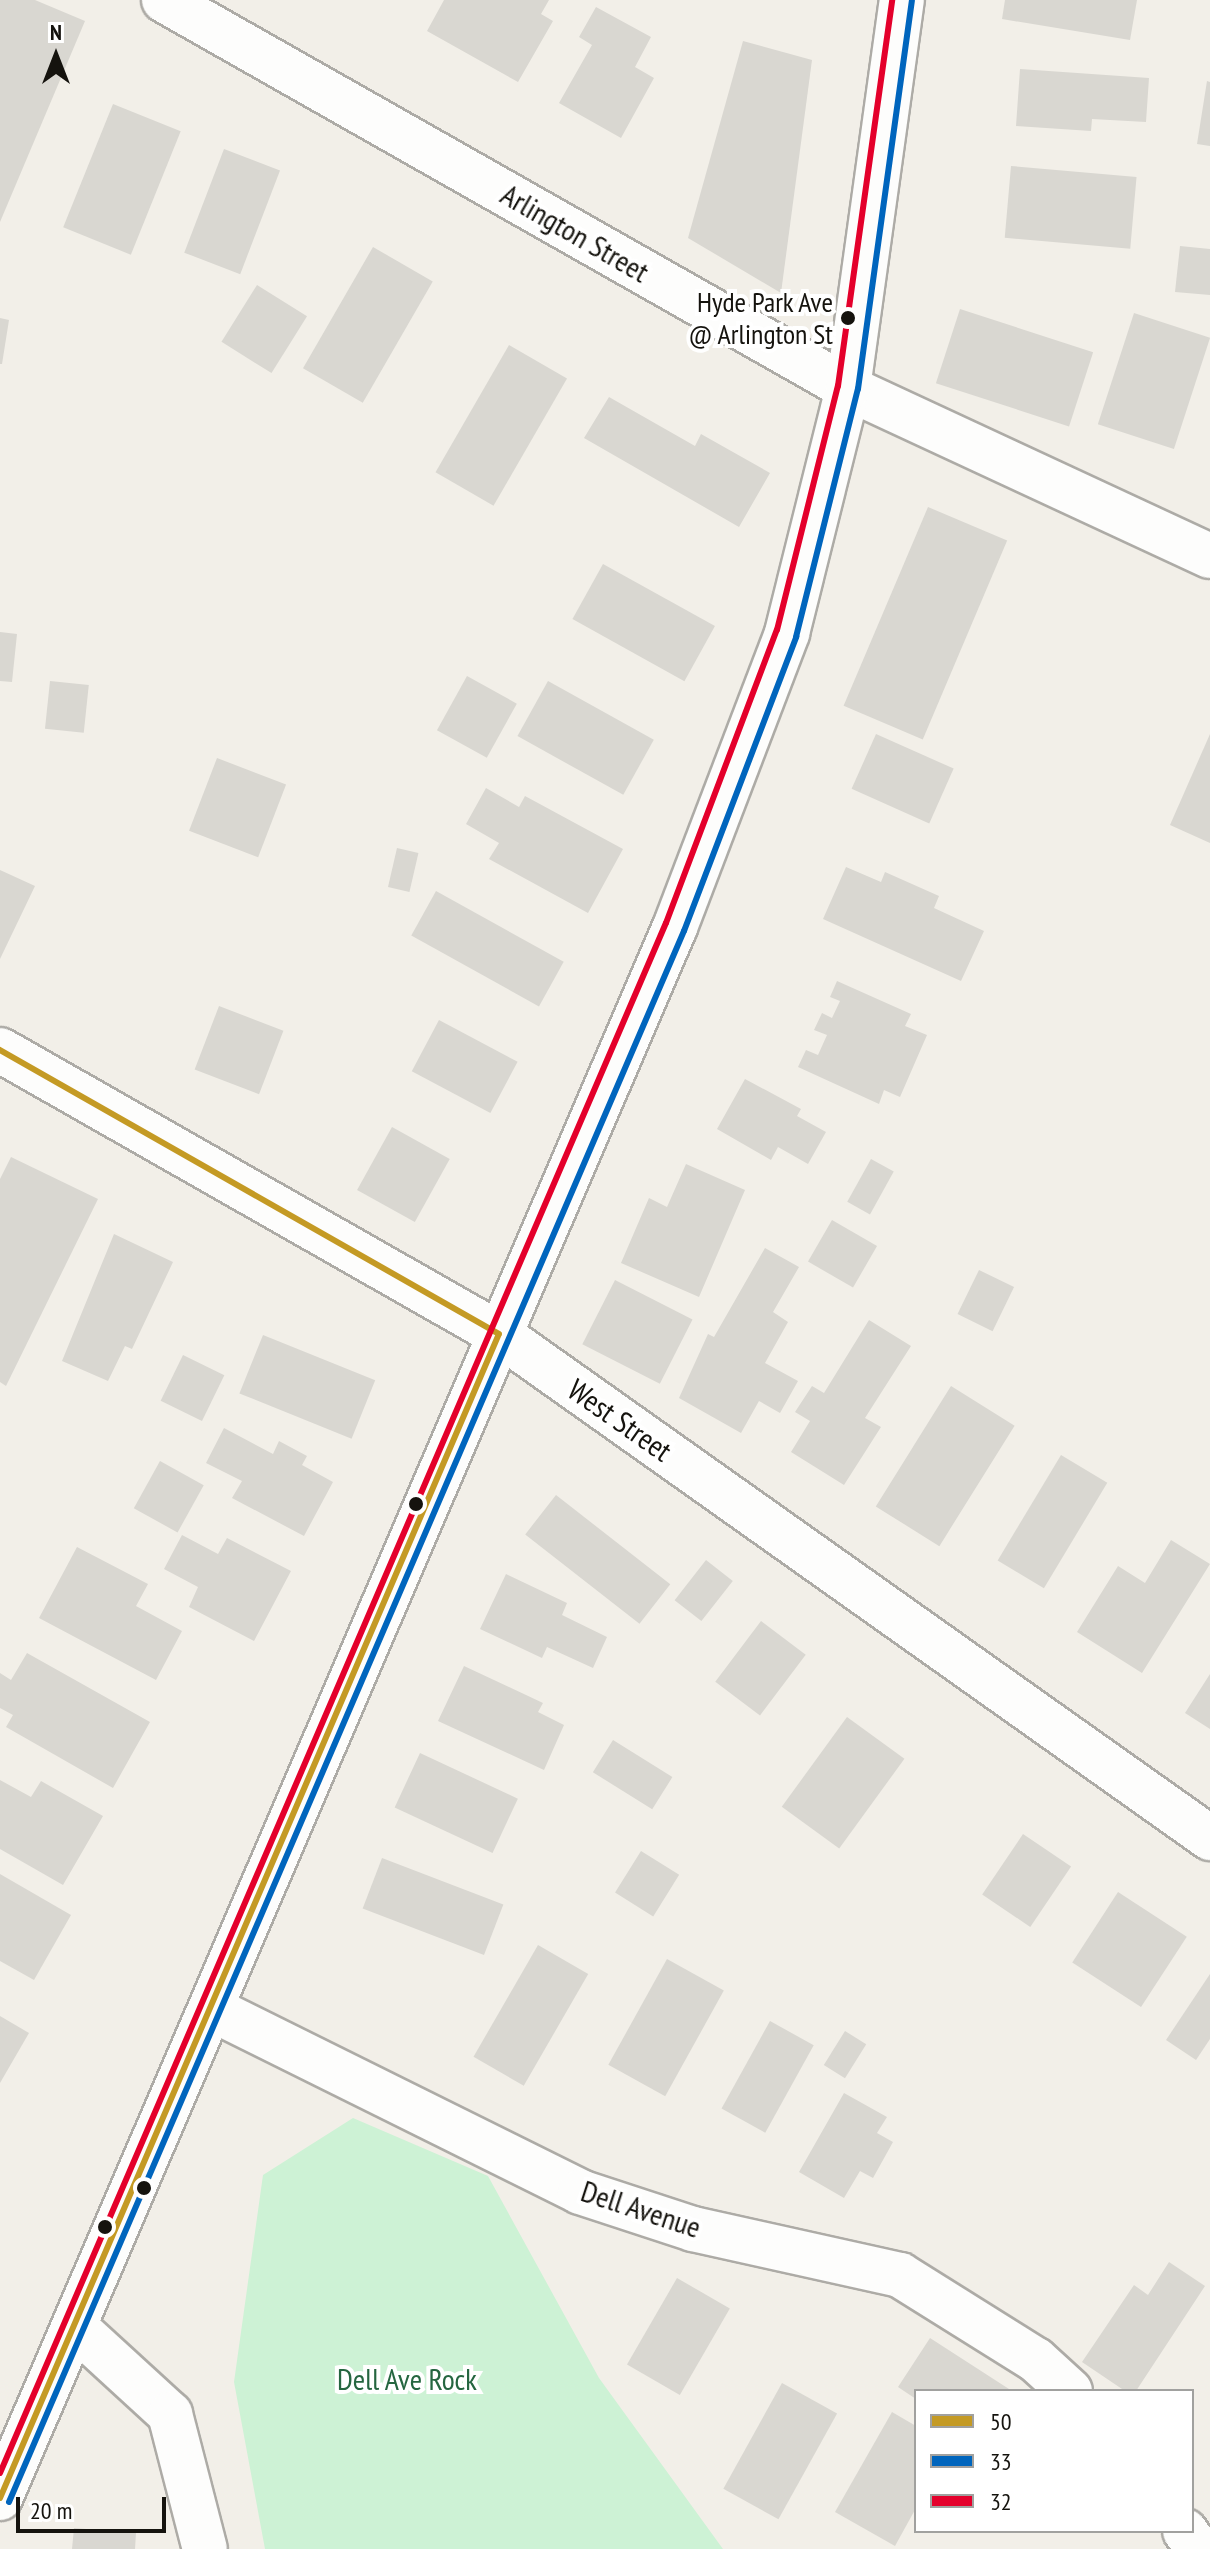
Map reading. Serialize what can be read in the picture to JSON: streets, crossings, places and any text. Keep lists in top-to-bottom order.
{
  "streets": {
    "main road": ["Arlington Street", "West Street", "Dell Avenue"]
  },
  "parks": ["Dell Ave Rock"],
  "places": ["Hyde Park Ave @ Arlington St"],
  "lines": ["transit line 32", "transit line 33", "transit line 50"],
  "legend": ["50", "33", "32"],
  "scale_bar": "20 m",
  "north": "top"
}
